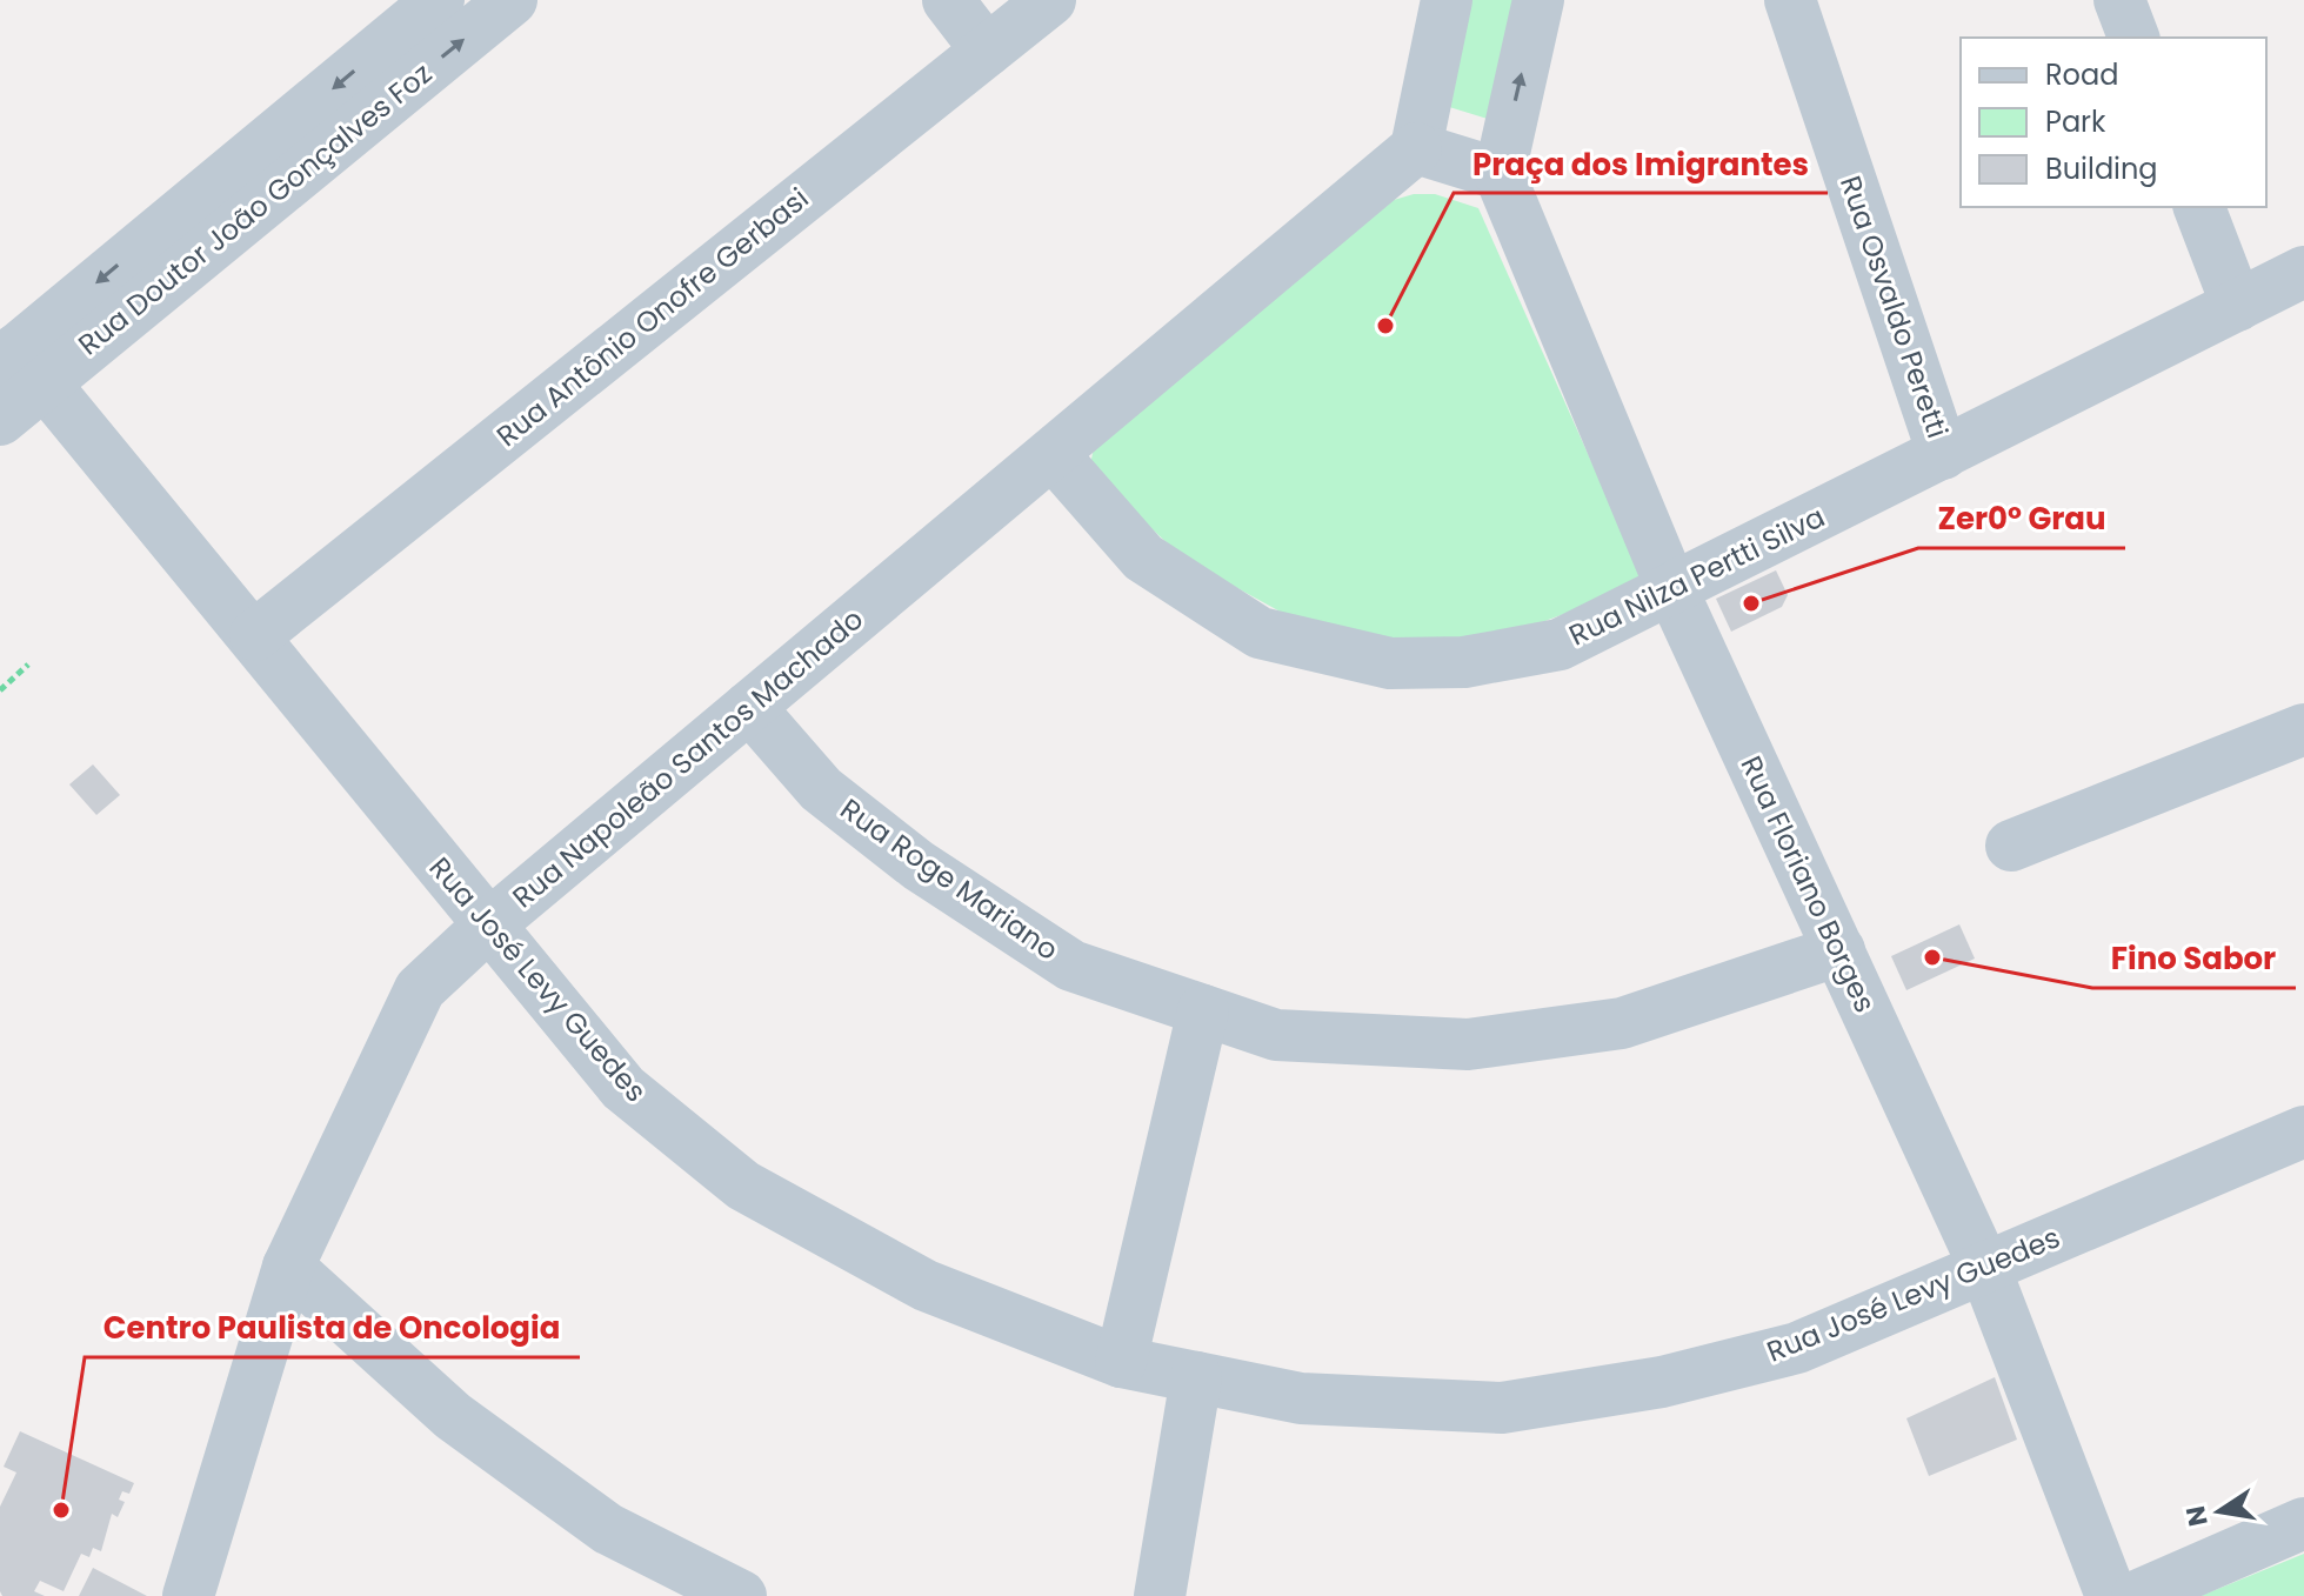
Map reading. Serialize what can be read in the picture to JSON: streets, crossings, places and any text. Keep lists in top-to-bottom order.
{
  "streets": {
    "street": [
      "Rua Doutor João Gonçalves Foz",
      "Rua Osvaldo Peretti",
      "Rua Antônio Onofre Gerbasi",
      "Rua Nilza Pertti Silva",
      "Rua Napoleão Santos Machado",
      "Rua Roge Mariano",
      "Rua Floriano Borges",
      "Rua José Levy Guedes"
    ]
  },
  "crossings": [
    ["Rua Doutor João Gonçalves Foz", "Rua José Levy Guedes"],
    ["Rua Osvaldo Peretti", "Rua Nilza Pertti Silva"],
    ["Rua Antônio Onofre Gerbasi", "Rua José Levy Guedes"],
    ["Rua Nilza Pertti Silva", "Rua Napoleão Santos Machado"],
    ["Rua Nilza Pertti Silva", "Rua Floriano Borges"],
    ["Rua Napoleão Santos Machado", "Rua Roge Mariano"],
    ["Rua Napoleão Santos Machado", "Rua José Levy Guedes"],
    ["Rua Roge Mariano", "Rua Floriano Borges"],
    ["Rua Floriano Borges", "Rua José Levy Guedes"]
  ],
  "places": [
    "Praça dos Imigrantes",
    "Zer0º Grau",
    "Fino Sabor",
    "Centro Paulista de Oncologia"
  ],
  "legend": ["Road", "Park", "Building"],
  "north": "left"
}
